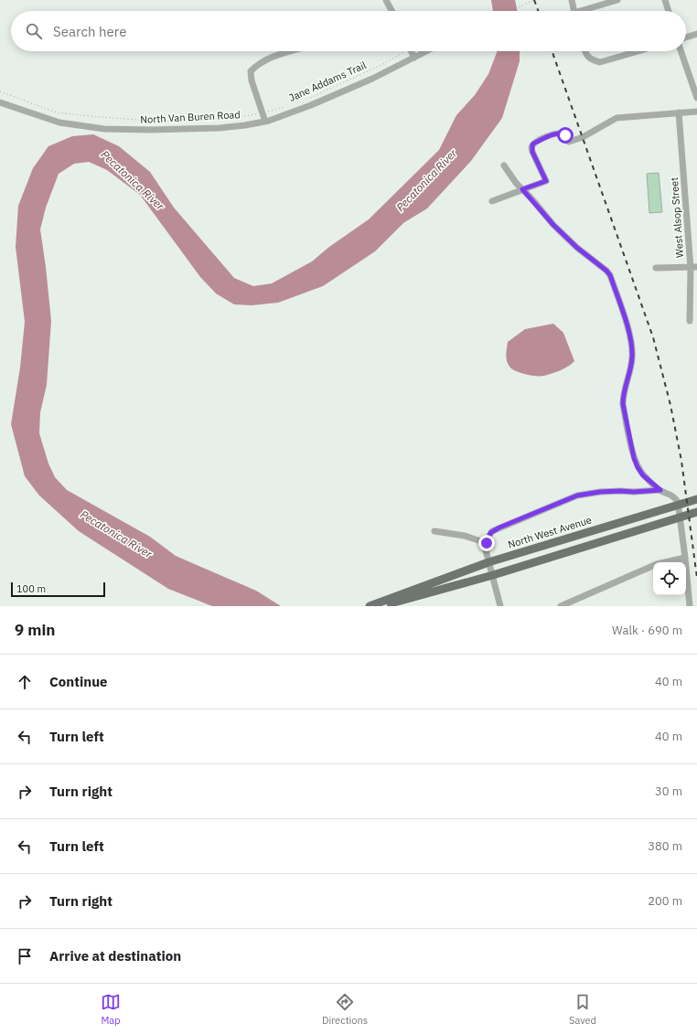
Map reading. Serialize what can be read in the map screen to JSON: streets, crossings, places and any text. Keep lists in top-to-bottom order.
{
  "streets": {
    "main road": ["North West Avenue"],
    "street": ["North Van Buren Road", "West Alsop Street"],
    "path": ["Jane Addams Trail"]
  },
  "water": ["Pecatonica River"],
  "scale_bar": "100 m",
  "page": {
    "search": "Search here",
    "scale": "100 m",
    "heading": ["9 min", "Walk · 690 m"],
    "list": [
      ["Continue", "40 m"],
      ["Turn left", "40 m"],
      ["Turn right", "30 m"],
      ["Turn left", "380 m"],
      ["Turn right", "200 m"],
      "Arrive at destination"
    ],
    "nav": ["Map", "Directions", "Saved"]
  }
}
